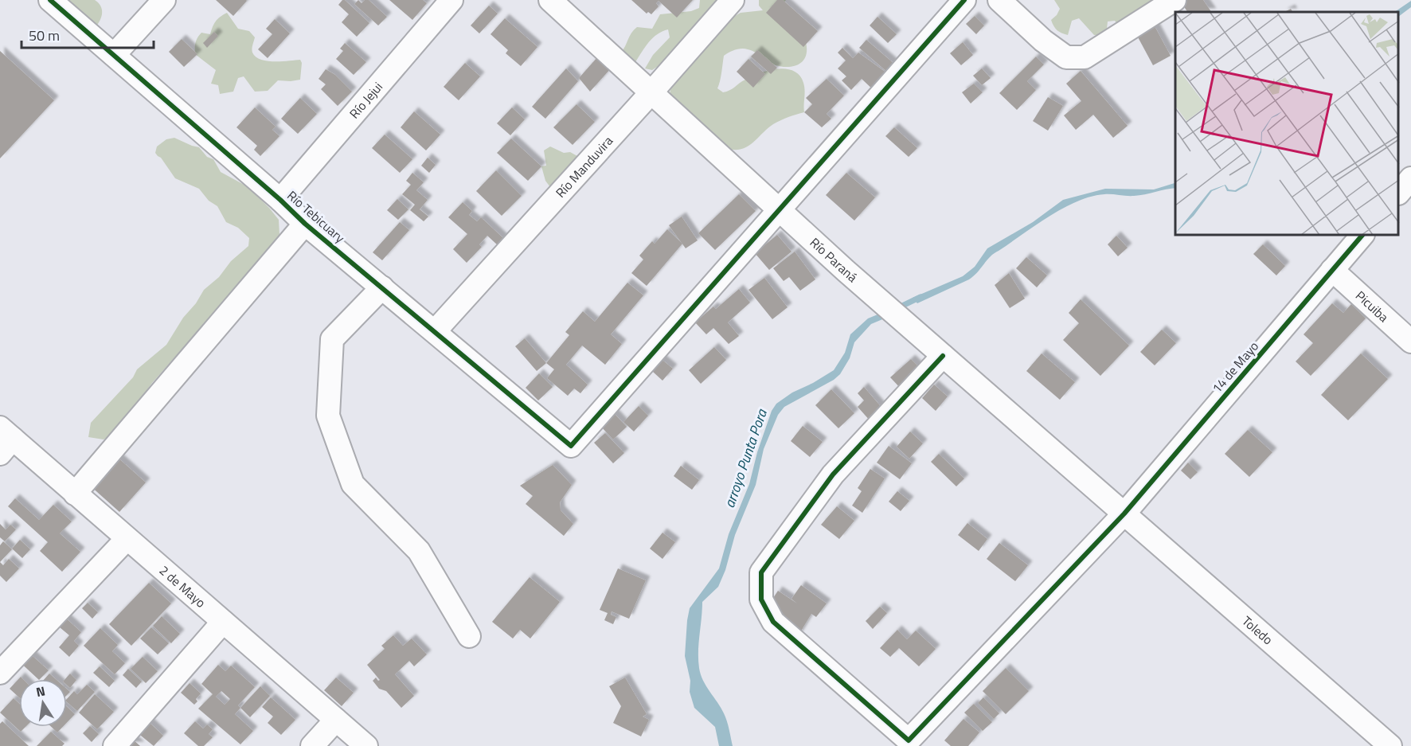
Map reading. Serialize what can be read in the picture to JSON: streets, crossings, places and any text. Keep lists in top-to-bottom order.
{
  "streets": {
    "street": [
      "Río Jejui",
      "Río Manduvira",
      "Río Tebicuary",
      "Río Paraná",
      "Picuiba",
      "14 de Mayo",
      "2 de Mayo",
      "Toledo"
    ]
  },
  "crossings": [
    ["Río Jejui", "Río Tebicuary"],
    ["Río Manduvira", "Río Tebicuary"],
    ["Río Manduvira", "Río Paraná"],
    ["Río Tebicuary", "Río Paraná"],
    ["Río Paraná", "14 de Mayo"],
    ["Río Paraná", "Toledo"],
    ["Picuiba", "14 de Mayo"],
    ["14 de Mayo", "Toledo"]
  ],
  "water": ["arroyo Punta Pora"],
  "scale_bar": "50 m",
  "north": "top"
}
